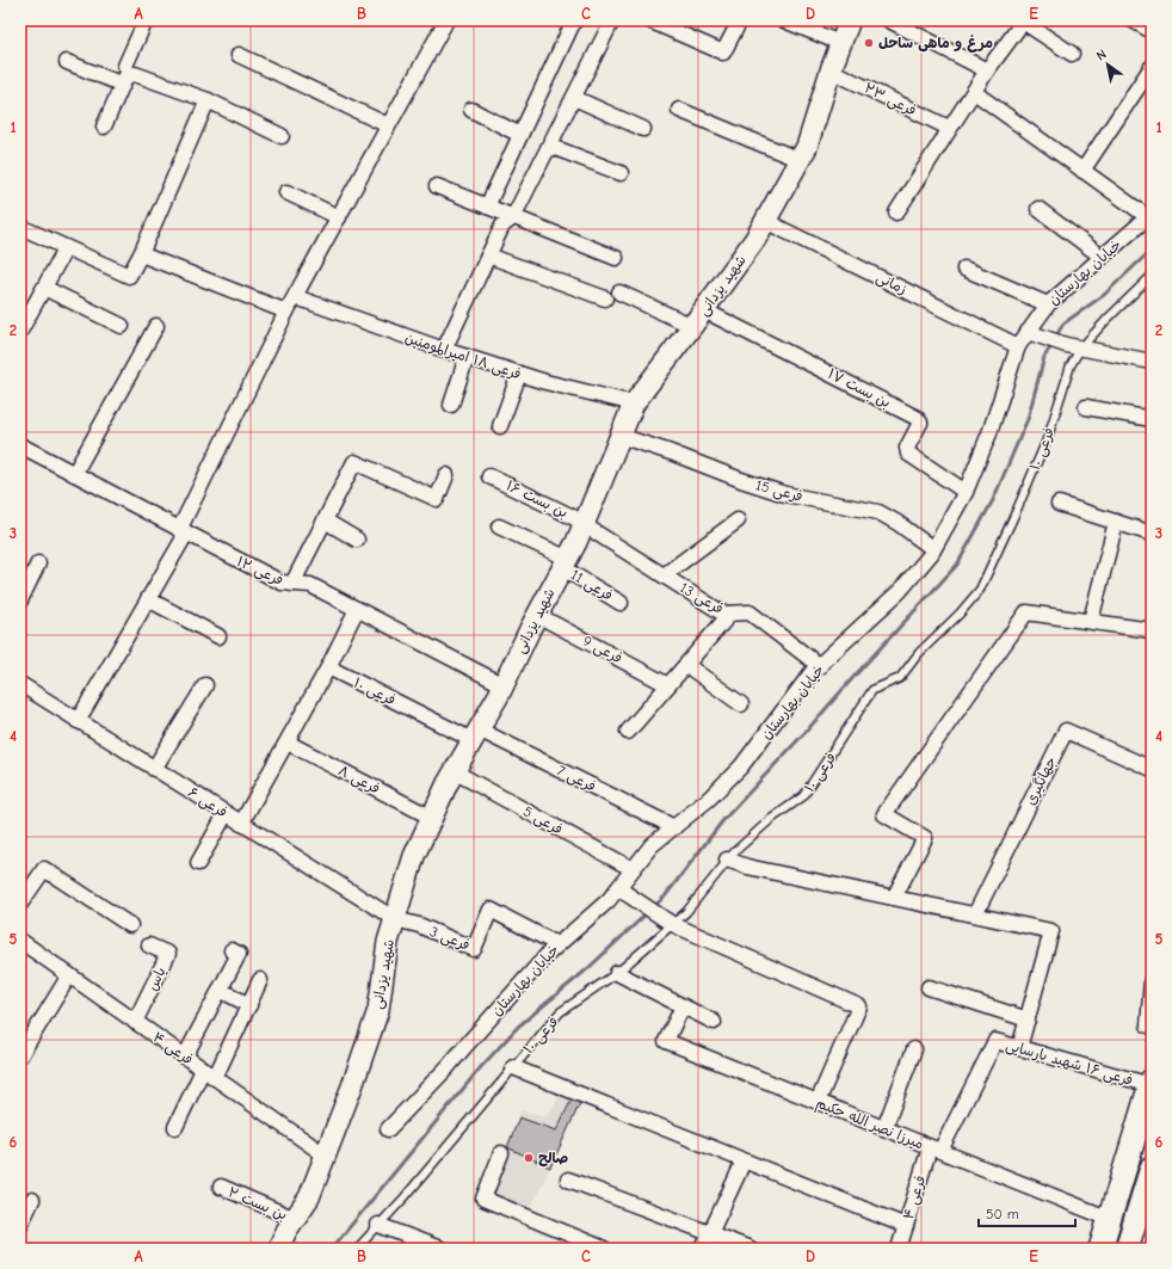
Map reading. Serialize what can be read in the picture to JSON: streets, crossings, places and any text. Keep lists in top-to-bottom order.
{
  "streets": {
    "street": [
      "فرعی ۲۳",
      "خیابان بهارستان",
      "زمانی",
      "شهید یزدانی",
      "فرعی ۱۸ امیرالمومنین",
      "بن بست ۱۷",
      "فرعی ۱۰",
      "فرعی 15",
      "بن بست ۱۶",
      "فرعی ۱۲",
      "فرعی 11",
      "فرعی 13",
      "فرعی 9",
      "فرعی 7",
      "فرعی ۸",
      "جهانگیری",
      "فرعی ۶",
      "فرعی 5",
      "فرعی 3",
      "یاس",
      "فرعی ۴",
      "فرعی ۱۶ شهید پارسایی",
      "میرزا نصر الله حکیم",
      "بن بست ۲"
    ]
  },
  "crossings": [
    ["فرعی ۲۳", "شهید یزدانی"],
    ["خیابان بهارستان", "زمانی"],
    ["خیابان بهارستان", "بن بست ۱۷"],
    ["خیابان بهارستان", "فرعی 15"],
    ["خیابان بهارستان", "فرعی 13"],
    ["خیابان بهارستان", "فرعی 7"],
    ["خیابان بهارستان", "فرعی 5"],
    ["خیابان بهارستان", "فرعی 3"],
    ["زمانی", "شهید یزدانی"],
    ["شهید یزدانی", "فرعی ۱۸ امیرالمومنین"],
    ["شهید یزدانی", "بن بست ۱۷"],
    ["شهید یزدانی", "فرعی ۱۰"],
    ["شهید یزدانی", "فرعی 15"],
    ["شهید یزدانی", "بن بست ۱۶"],
    ["شهید یزدانی", "فرعی ۱۲"],
    ["شهید یزدانی", "فرعی 11"],
    ["شهید یزدانی", "فرعی 13"],
    ["شهید یزدانی", "فرعی 9"],
    ["شهید یزدانی", "فرعی 7"],
    ["شهید یزدانی", "فرعی ۸"],
    ["شهید یزدانی", "فرعی ۶"],
    ["شهید یزدانی", "فرعی 5"],
    ["شهید یزدانی", "فرعی 3"],
    ["شهید یزدانی", "فرعی ۴"],
    ["شهید یزدانی", "بن بست ۲"],
    ["فرعی ۱۰", "فرعی 7"],
    ["بن بست ۱۶", "فرعی 13"],
    ["فرعی ۶", "فرعی 3"],
    ["یاس", "فرعی ۴"],
    ["فرعی ۴", "فرعی ۱۶ شهید پارسایی"],
    ["فرعی ۴", "میرزا نصر الله حکیم"],
    ["فرعی ۱۶ شهید پارسایی", "میرزا نصر الله حکیم"]
  ],
  "places": ["مرغ و ماهی ساحل", "صالح"],
  "scale_bar": "50 m",
  "north": "top left",
  "grid": {
    "columns": [
      "A",
      "B",
      "C",
      "D",
      "E"
    ],
    "rows": [
      "1",
      "2",
      "3",
      "4",
      "5",
      "6"
    ]
  }
}
